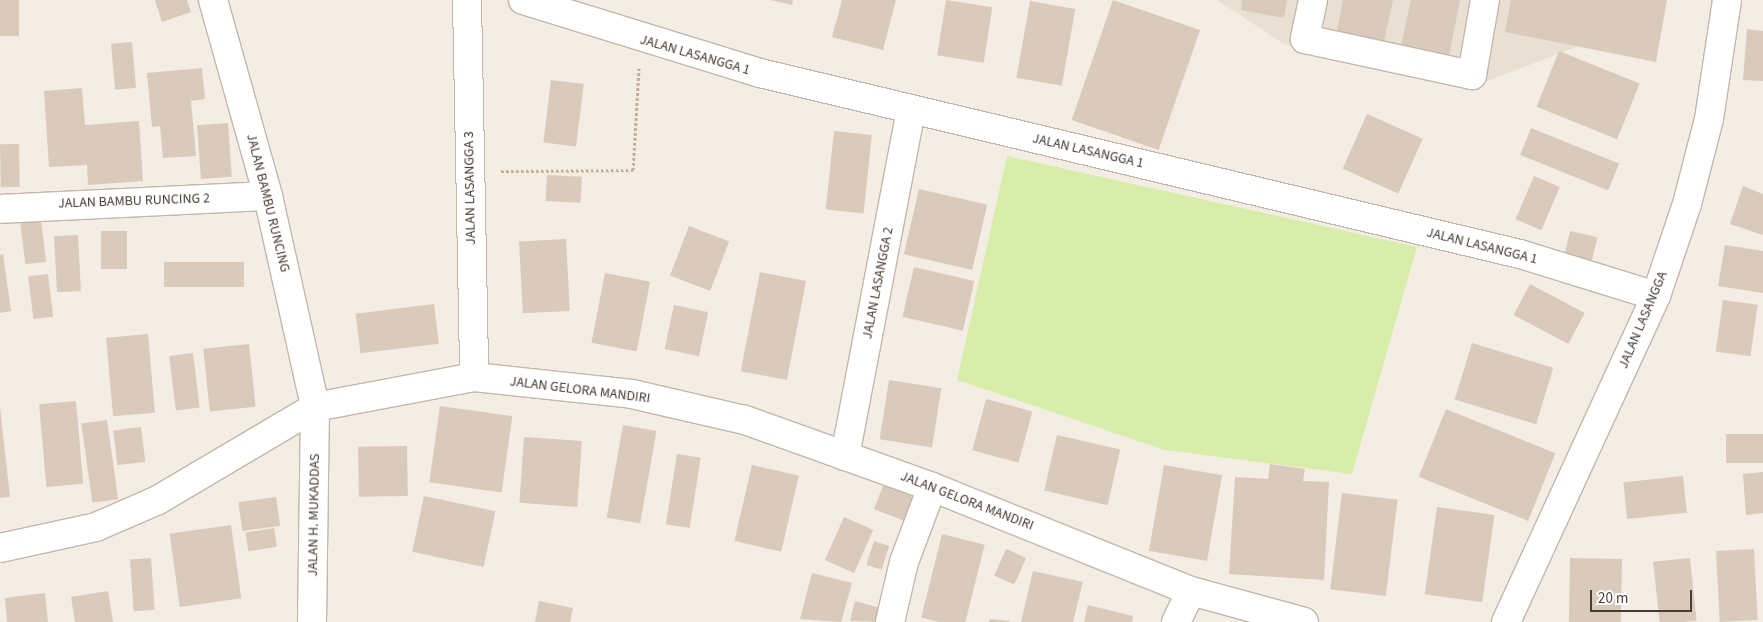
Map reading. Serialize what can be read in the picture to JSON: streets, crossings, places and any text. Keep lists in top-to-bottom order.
{
  "streets": {
    "street": [
      "JALAN LASANGGA 1",
      "JALAN LASANGGA 3",
      "JALAN BAMBU RUNCING 2",
      "JALAN BAMBU RUNCING",
      "JALAN LASANGGA 2",
      "JALAN LASANGGA",
      "JALAN GELORA MANDIRI",
      "JALAN H. MUKADDAS"
    ]
  },
  "crossings": [
    ["JALAN LASANGGA 1", "JALAN LASANGGA 2"],
    ["JALAN LASANGGA 1", "JALAN LASANGGA"],
    ["JALAN LASANGGA 3", "JALAN GELORA MANDIRI"],
    ["JALAN BAMBU RUNCING 2", "JALAN BAMBU RUNCING"],
    ["JALAN BAMBU RUNCING", "JALAN GELORA MANDIRI"],
    ["JALAN BAMBU RUNCING", "JALAN H. MUKADDAS"],
    ["JALAN LASANGGA 2", "JALAN GELORA MANDIRI"],
    ["JALAN GELORA MANDIRI", "JALAN H. MUKADDAS"]
  ],
  "scale_bar": "20 m"
}
